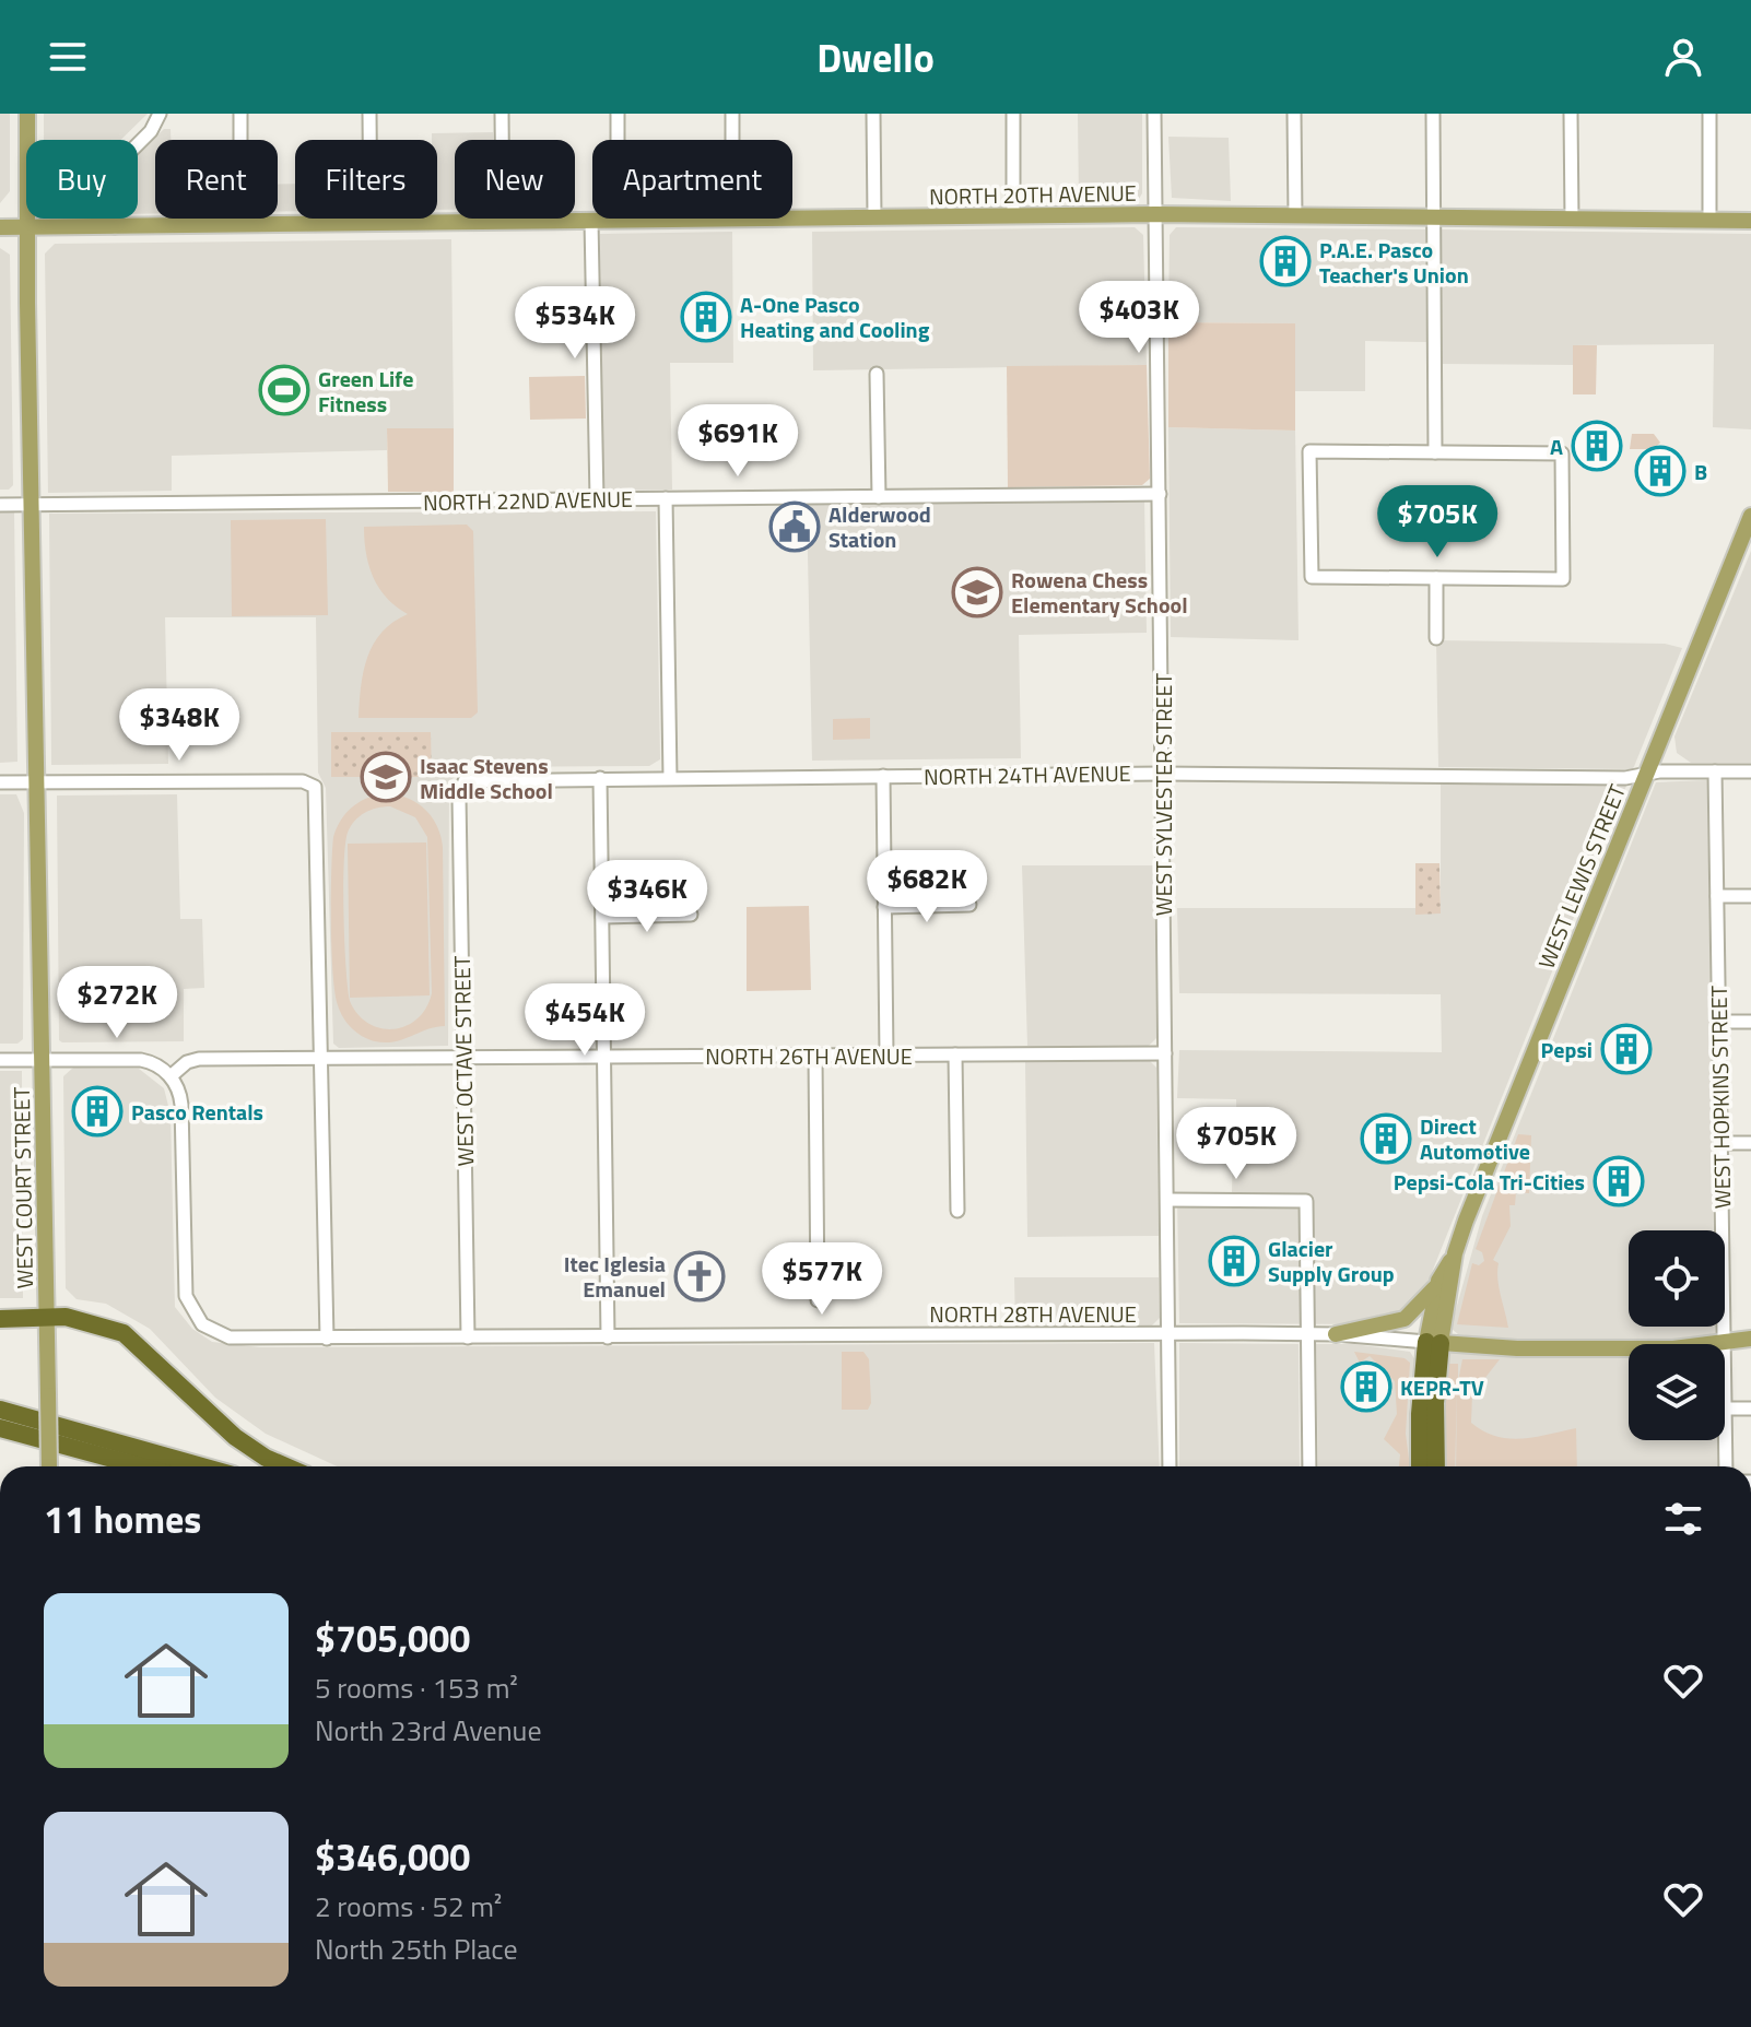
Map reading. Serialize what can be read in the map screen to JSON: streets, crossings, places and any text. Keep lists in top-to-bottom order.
{
  "streets": {
    "main road": ["NORTH 20TH AVENUE", "WEST LEWIS STREET", "WEST COURT STREET"],
    "street": [
      "NORTH 22ND AVENUE",
      "NORTH 24TH AVENUE",
      "WEST SYLVESTER STREET",
      "NORTH 26TH AVENUE",
      "WEST OCTAVE STREET",
      "WEST HOPKINS STREET",
      "NORTH 28TH AVENUE"
    ]
  },
  "crossings": [
    ["NORTH 20TH AVENUE", "WEST SYLVESTER STREET"],
    ["NORTH 20TH AVENUE", "WEST COURT STREET"],
    ["NORTH 22ND AVENUE", "WEST SYLVESTER STREET"],
    ["NORTH 22ND AVENUE", "WEST COURT STREET"],
    ["NORTH 24TH AVENUE", "WEST SYLVESTER STREET"],
    ["NORTH 24TH AVENUE", "WEST LEWIS STREET"],
    ["NORTH 24TH AVENUE", "WEST OCTAVE STREET"],
    ["NORTH 24TH AVENUE", "WEST HOPKINS STREET"],
    ["WEST SYLVESTER STREET", "NORTH 26TH AVENUE"],
    ["WEST SYLVESTER STREET", "NORTH 28TH AVENUE"],
    ["WEST LEWIS STREET", "NORTH 28TH AVENUE"],
    ["NORTH 26TH AVENUE", "WEST OCTAVE STREET"],
    ["NORTH 26TH AVENUE", "NORTH 28TH AVENUE"],
    ["WEST OCTAVE STREET", "NORTH 28TH AVENUE"]
  ],
  "places": {
    "building": [
      "P.A.E. Pasco Teacher's Union",
      "A-One Pasco Heating and Cooling",
      "A",
      "B",
      "Pepsi",
      "Pasco Rentals",
      "Direct Automotive",
      "Pepsi-Cola Tri-Cities",
      "Glacier Supply Group",
      "KEPR-TV"
    ],
    "sports": ["Green Life Fitness"],
    "public building": ["Alderwood Station"],
    "school or university": ["Rowena Chess Elementary School", "Isaac Stevens Middle School"],
    "church": ["Itec Iglesia Emanuel"]
  },
  "page": {
    "header": "Dwello",
    "chip": [
      "Buy",
      "Rent",
      "Filters",
      "New",
      "Apartment"
    ],
    "price": [
      "$403K",
      "$534K",
      "$691K",
      "$705K",
      "$348K",
      "$682K",
      "$346K",
      "$272K",
      "$454K",
      "$705K",
      "$577K"
    ],
    "heading": "11 homes",
    "list": [
      {
        "name": "$705,000",
        "note": "5 rooms · 153 m² · North 23rd Avenue"
      },
      {
        "name": "$346,000",
        "note": "2 rooms · 52 m² · North 25th Place"
      }
    ]
  }
}
